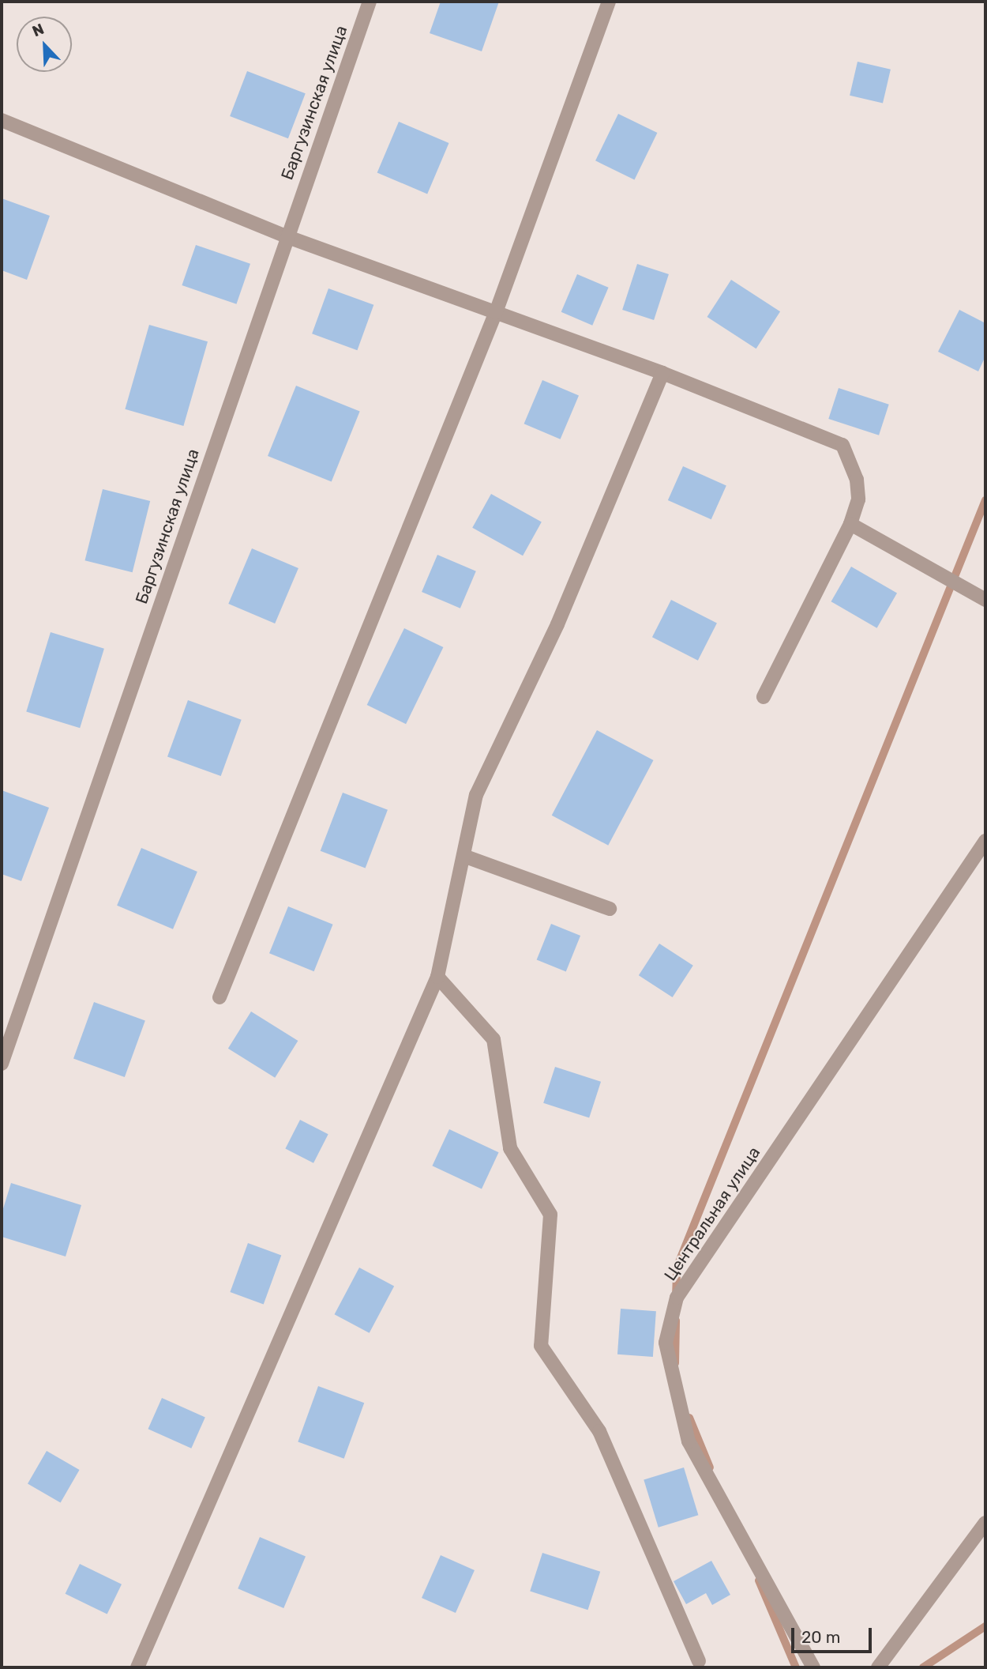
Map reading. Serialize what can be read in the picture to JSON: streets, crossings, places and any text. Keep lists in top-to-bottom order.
{
  "streets": {
    "street": ["Баргузинская улица", "Центральная улица"]
  },
  "scale_bar": "20 m",
  "north": "top left"
}
